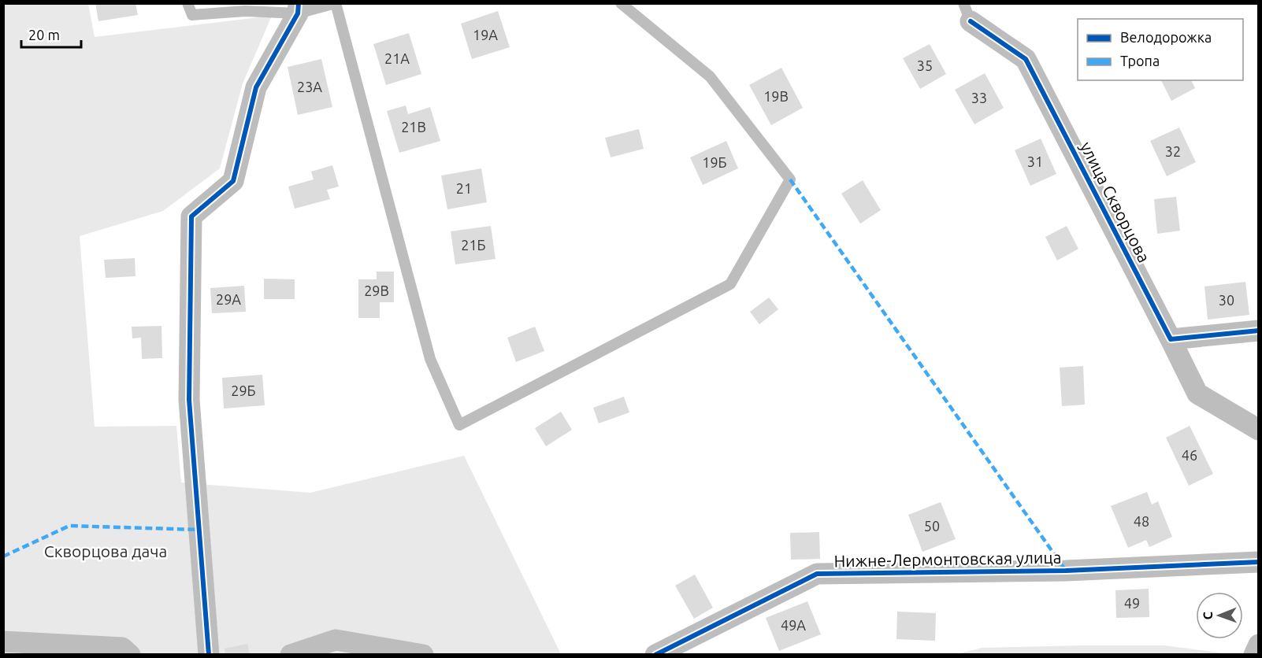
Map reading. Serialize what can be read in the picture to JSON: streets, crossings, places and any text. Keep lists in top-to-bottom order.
{
  "streets": {
    "street": ["улица Скворцова", "Нижне-Лермонтовская улица"]
  },
  "parks": ["Скворцова дача"],
  "house_numbers": [
    "19А",
    "21А",
    "35",
    "23А",
    "19В",
    "33",
    "21В",
    "32",
    "31",
    "19Б",
    "21",
    "21Б",
    "29В",
    "29А",
    "30",
    "29Б",
    "46",
    "48",
    "50",
    "49",
    "49А"
  ],
  "legend": ["Велодорожка", "Тропа"],
  "scale_bar": "20 m",
  "north": "left"
}
